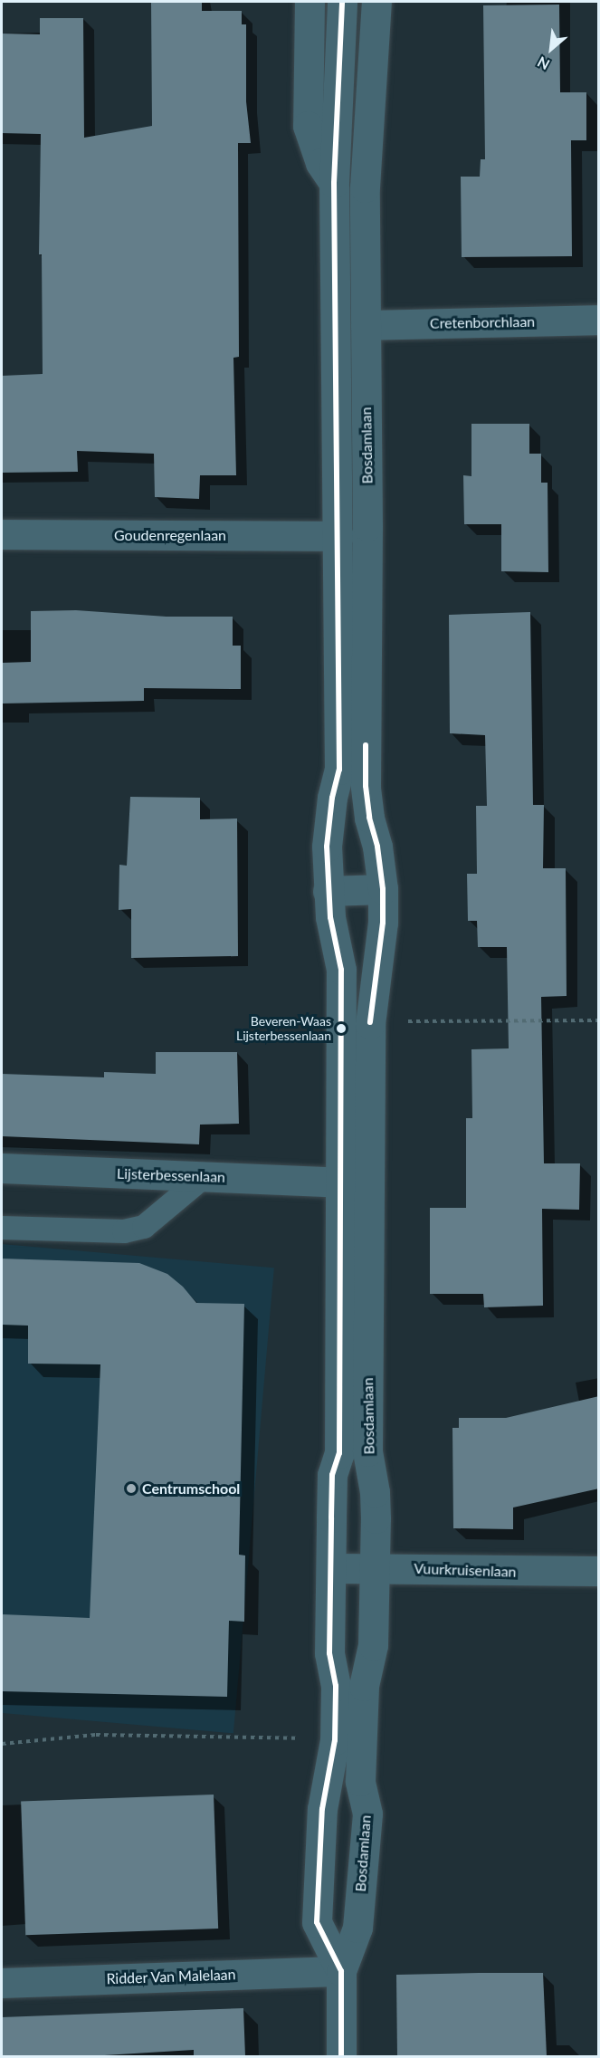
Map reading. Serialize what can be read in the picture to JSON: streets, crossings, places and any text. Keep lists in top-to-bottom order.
{
  "streets": {
    "street": [
      "Cretenborchlaan",
      "Bosdamlaan",
      "Goudenregenlaan",
      "Lijsterbessenlaan",
      "Vuurkruisenlaan",
      "Ridder Van Malelaan"
    ]
  },
  "crossings": [
    ["Cretenborchlaan", "Bosdamlaan"],
    ["Bosdamlaan", "Goudenregenlaan"],
    ["Bosdamlaan", "Lijsterbessenlaan"],
    ["Bosdamlaan", "Vuurkruisenlaan"],
    ["Bosdamlaan", "Ridder Van Malelaan"]
  ],
  "places": ["Beveren-Waas Lijsterbessenlaan", "Centrumschool"],
  "north": "bottom left"
}
